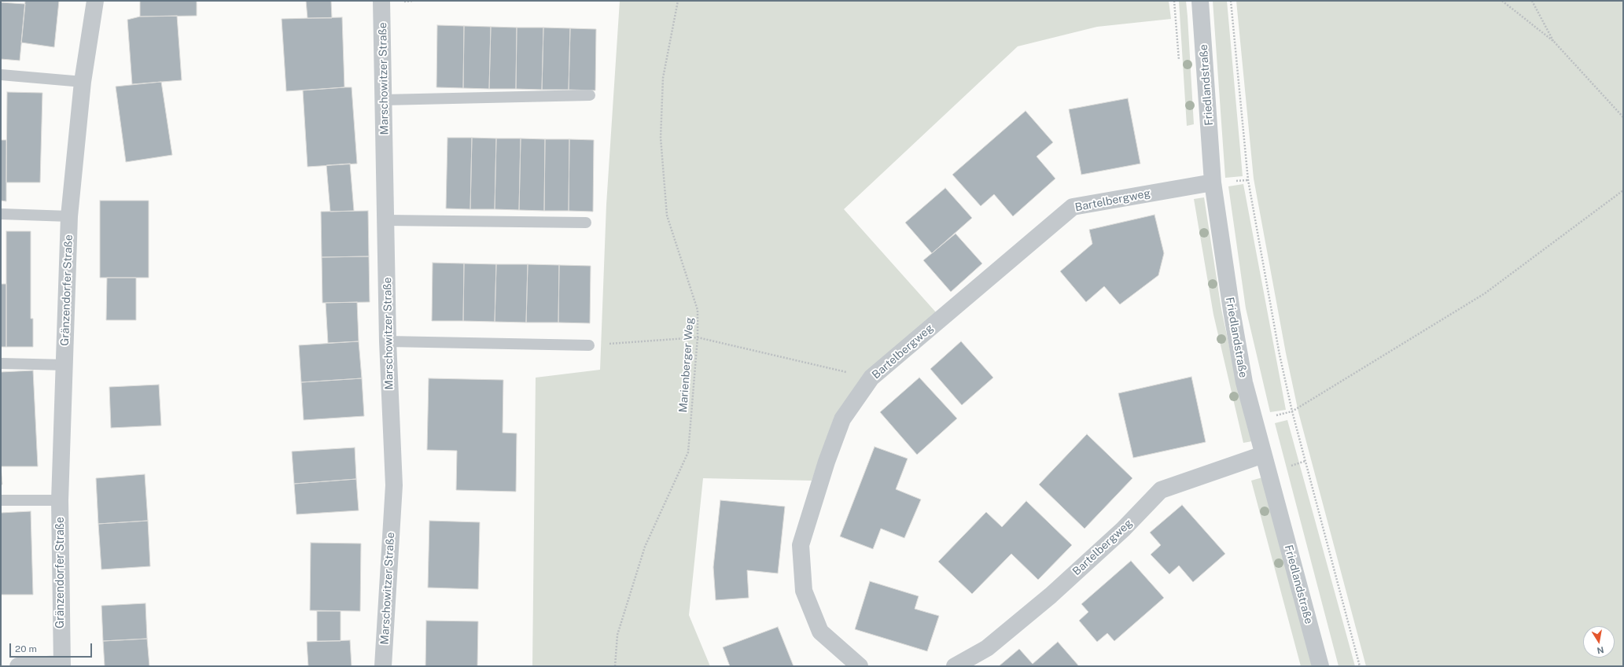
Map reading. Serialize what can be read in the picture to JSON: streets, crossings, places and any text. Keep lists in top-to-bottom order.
{
  "streets": {
    "street": [
      "Marschowitzer Straße",
      "Friedlandstraße",
      "Bartelbergweg",
      "Gränzendorfer Straße"
    ],
    "path": ["Marienberger Weg"]
  },
  "crossings": [
    ["Friedlandstraße", "Bartelbergweg"]
  ],
  "scale_bar": "20 m",
  "north": "bottom"
}
